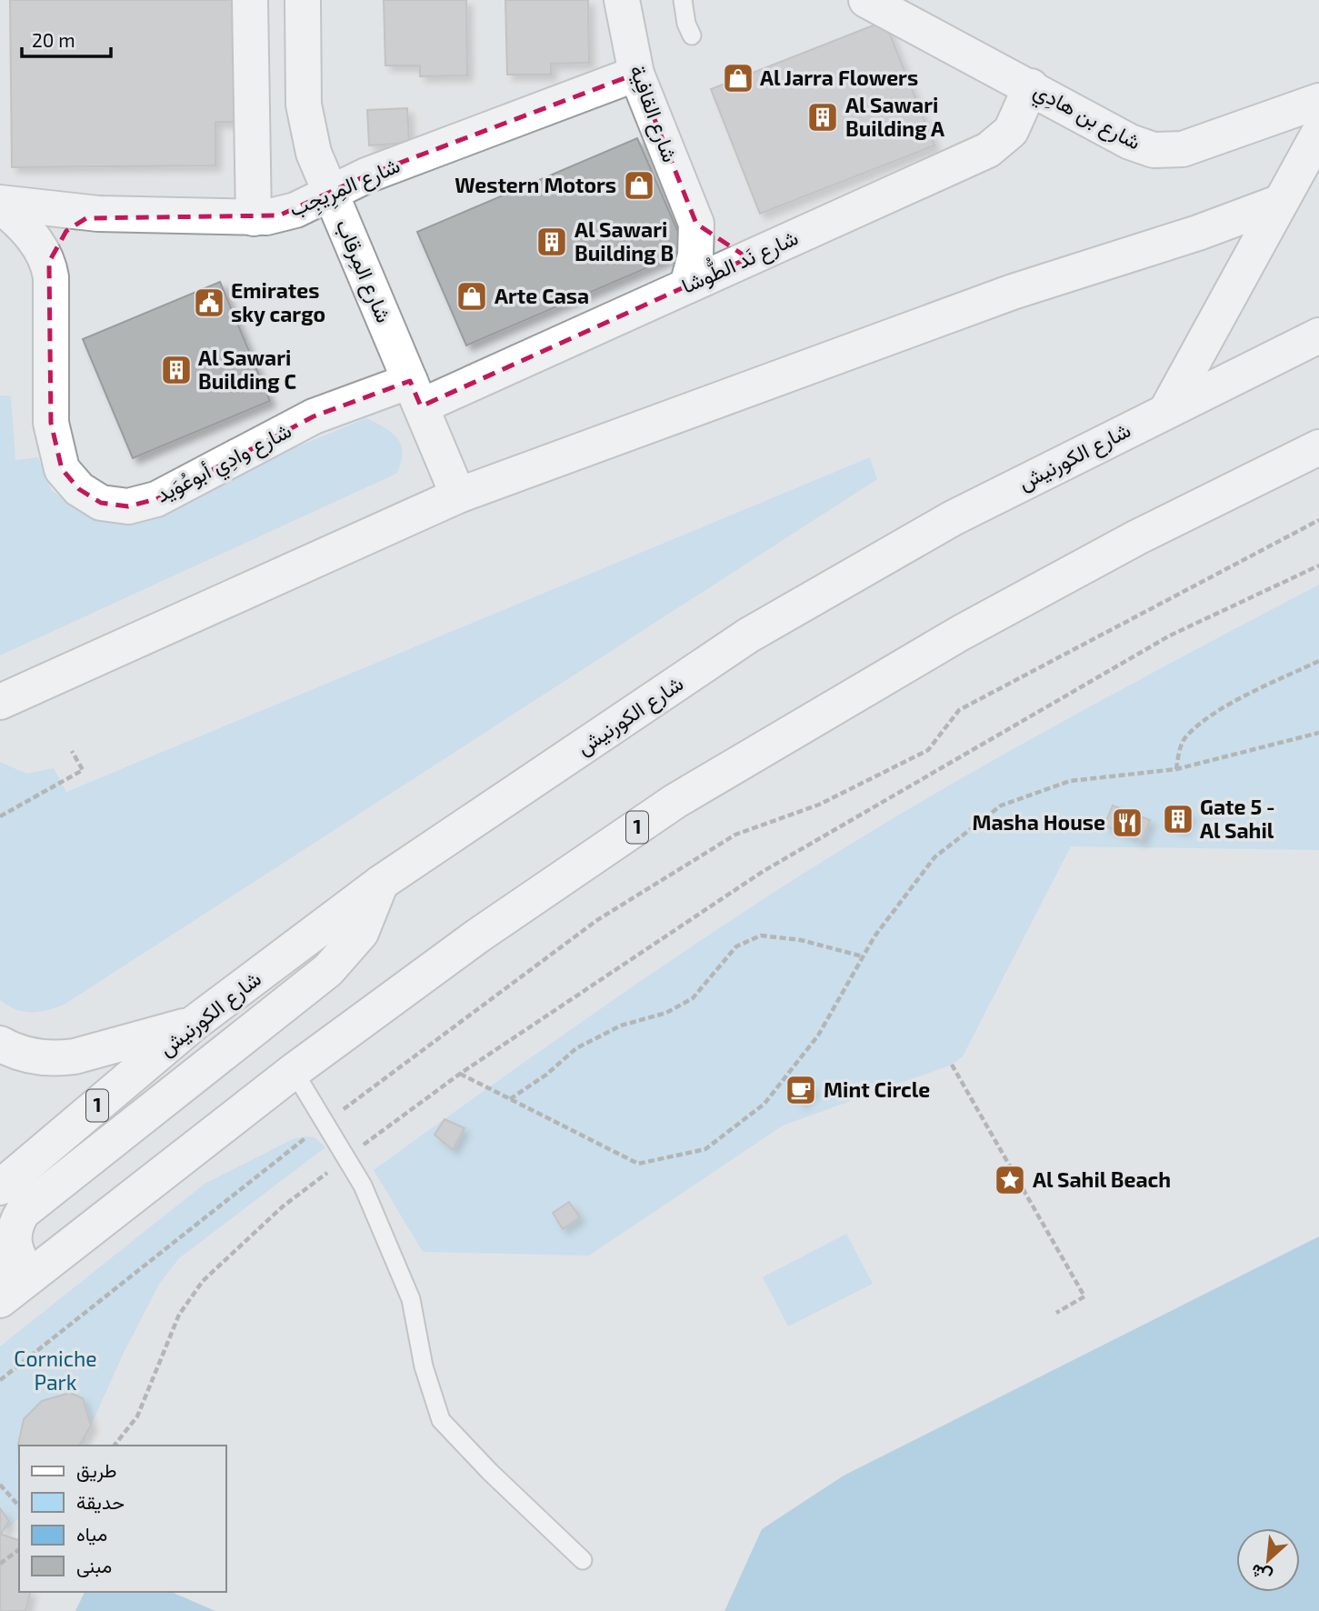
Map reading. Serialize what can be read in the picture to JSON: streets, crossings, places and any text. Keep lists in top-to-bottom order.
{
  "streets": {
    "main road": [
      "شارع القافِية",
      "شارع بن هادِي",
      "شارع المِرِيجِب",
      "شارع نَد الطُّوشا",
      "شارع المِرقاب",
      "شارع الكورنيش",
      "شارع وادِي أبوعُوَيد",
      "1"
    ]
  },
  "crossings": [
    ["شارع القافِية", "شارع المِرِيجِب"],
    ["شارع القافِية", "شارع نَد الطُّوشا"],
    ["شارع بن هادِي", "شارع نَد الطُّوشا"],
    ["شارع المِرِيجِب", "شارع المِرقاب"],
    ["شارع نَد الطُّوشا", "شارع المِرقاب"],
    ["شارع نَد الطُّوشا", "شارع وادِي أبوعُوَيد"],
    ["شارع المِرقاب", "شارع وادِي أبوعُوَيد"]
  ],
  "parks": ["Corniche Park"],
  "places": {
    "shop": ["Al Jarra Flowers", "Western Motors", "Arte Casa"],
    "building": [
      "Al Sawari Building A",
      "Al Sawari Building B",
      "Al Sawari Building C",
      "Gate 5 - Al Sahil"
    ],
    "public building": ["Emirates sky cargo"],
    "restaurant": ["Masha House"],
    "cafe": ["Mint Circle"],
    "place": ["Al Sahil Beach"]
  },
  "legend": [
    "طريق",
    "حديقة",
    "مياه",
    "مبنى"
  ],
  "scale_bar": "20 m",
  "north": "bottom left"
}
